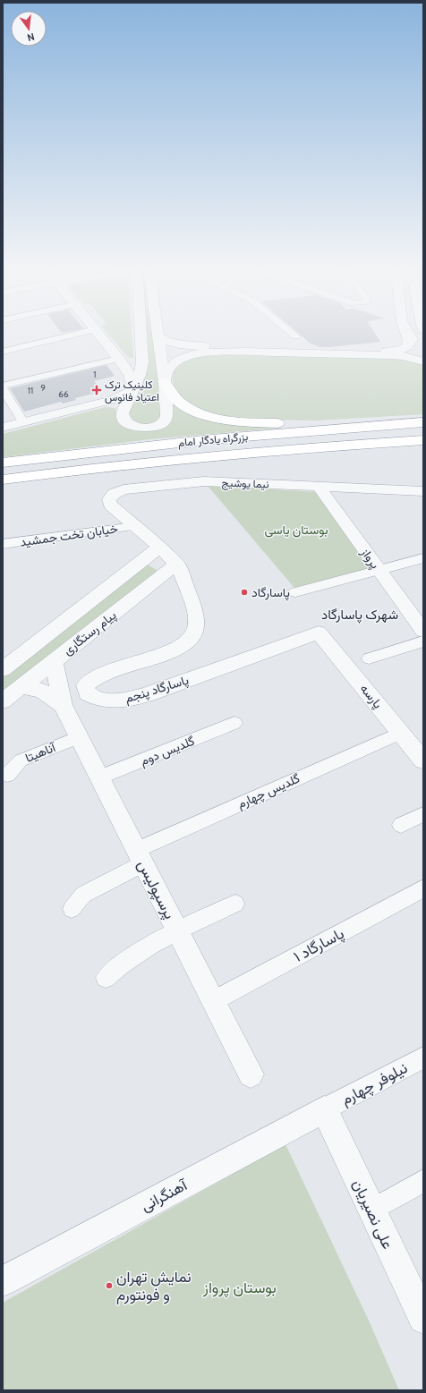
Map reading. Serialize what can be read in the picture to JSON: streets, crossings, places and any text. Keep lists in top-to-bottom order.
{
  "streets": {
    "highway": ["بزرگراه یادگار امام"],
    "street": [
      "نیما یوشیج",
      "خیابان تخت جمشید",
      "پرواز",
      "پیام رستگاری",
      "پاسارگاد پنجم",
      "پارسه",
      "گلدیس دوم",
      "آناهیتا",
      "گلدیس چهارم",
      "پرسپولیس",
      "پاسارگاد ۱",
      "نیلوفر چهارم",
      "آهنگرانی",
      "علی نصیریان"
    ]
  },
  "crossings": [
    ["نیما یوشیج", "خیابان تخت جمشید"],
    ["نیما یوشیج", "پرواز"],
    ["پیام رستگاری", "پاسارگاد پنجم"],
    ["پیام رستگاری", "پرسپولیس"],
    ["پاسارگاد پنجم", "پارسه"],
    ["پارسه", "گلدیس چهارم"],
    ["گلدیس دوم", "پرسپولیس"],
    ["آناهیتا", "پرسپولیس"],
    ["گلدیس چهارم", "پرسپولیس"],
    ["پرسپولیس", "پاسارگاد ۱"],
    ["نیلوفر چهارم", "آهنگرانی"],
    ["نیلوفر چهارم", "علی نصیریان"],
    ["آهنگرانی", "علی نصیریان"]
  ],
  "districts": ["شهرک پاسارگاد"],
  "parks": ["بوستان یاسی", "بوستان پرواز"],
  "places": {
    "health": ["کلینیک ترک اعتیاد فانوس"],
    "other": ["پاسارگاد", "نمایش تهران و فونتورم"]
  },
  "house_numbers": [
    "1",
    "9",
    "11",
    "66"
  ],
  "north": "bottom"
}
